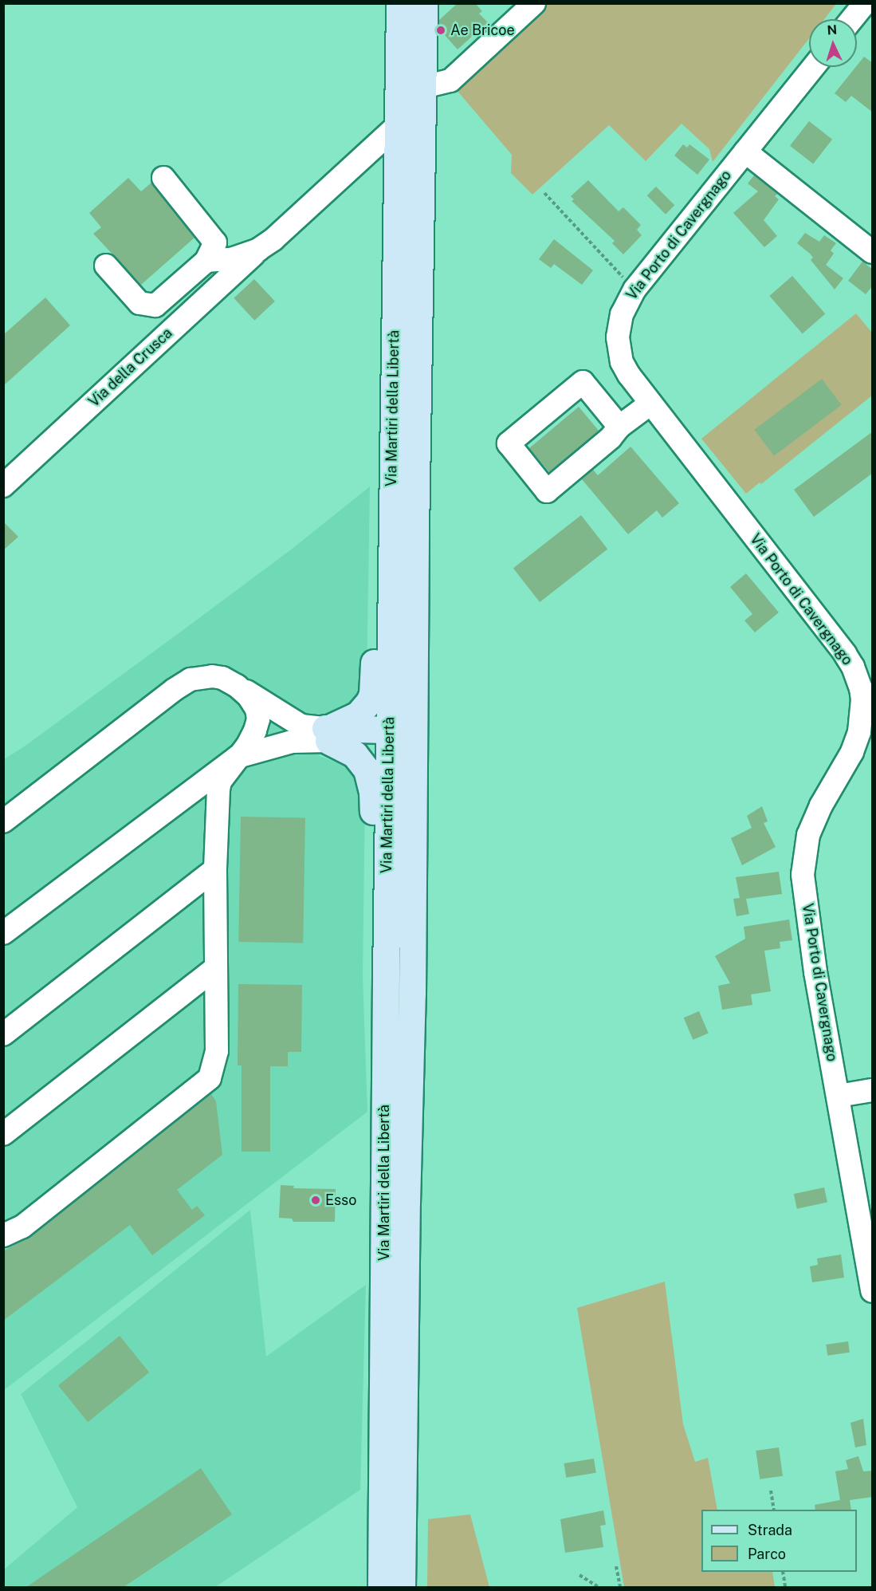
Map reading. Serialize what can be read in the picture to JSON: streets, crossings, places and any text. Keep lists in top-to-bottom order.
{
  "streets": {
    "main road": ["Via Martiri della Libertà"],
    "street": ["Via Porto di Cavergnago", "Via della Crusca"]
  },
  "places": ["Ae Bricoe", "Esso"],
  "legend": ["Strada", "Parco"],
  "north": "top"
}
